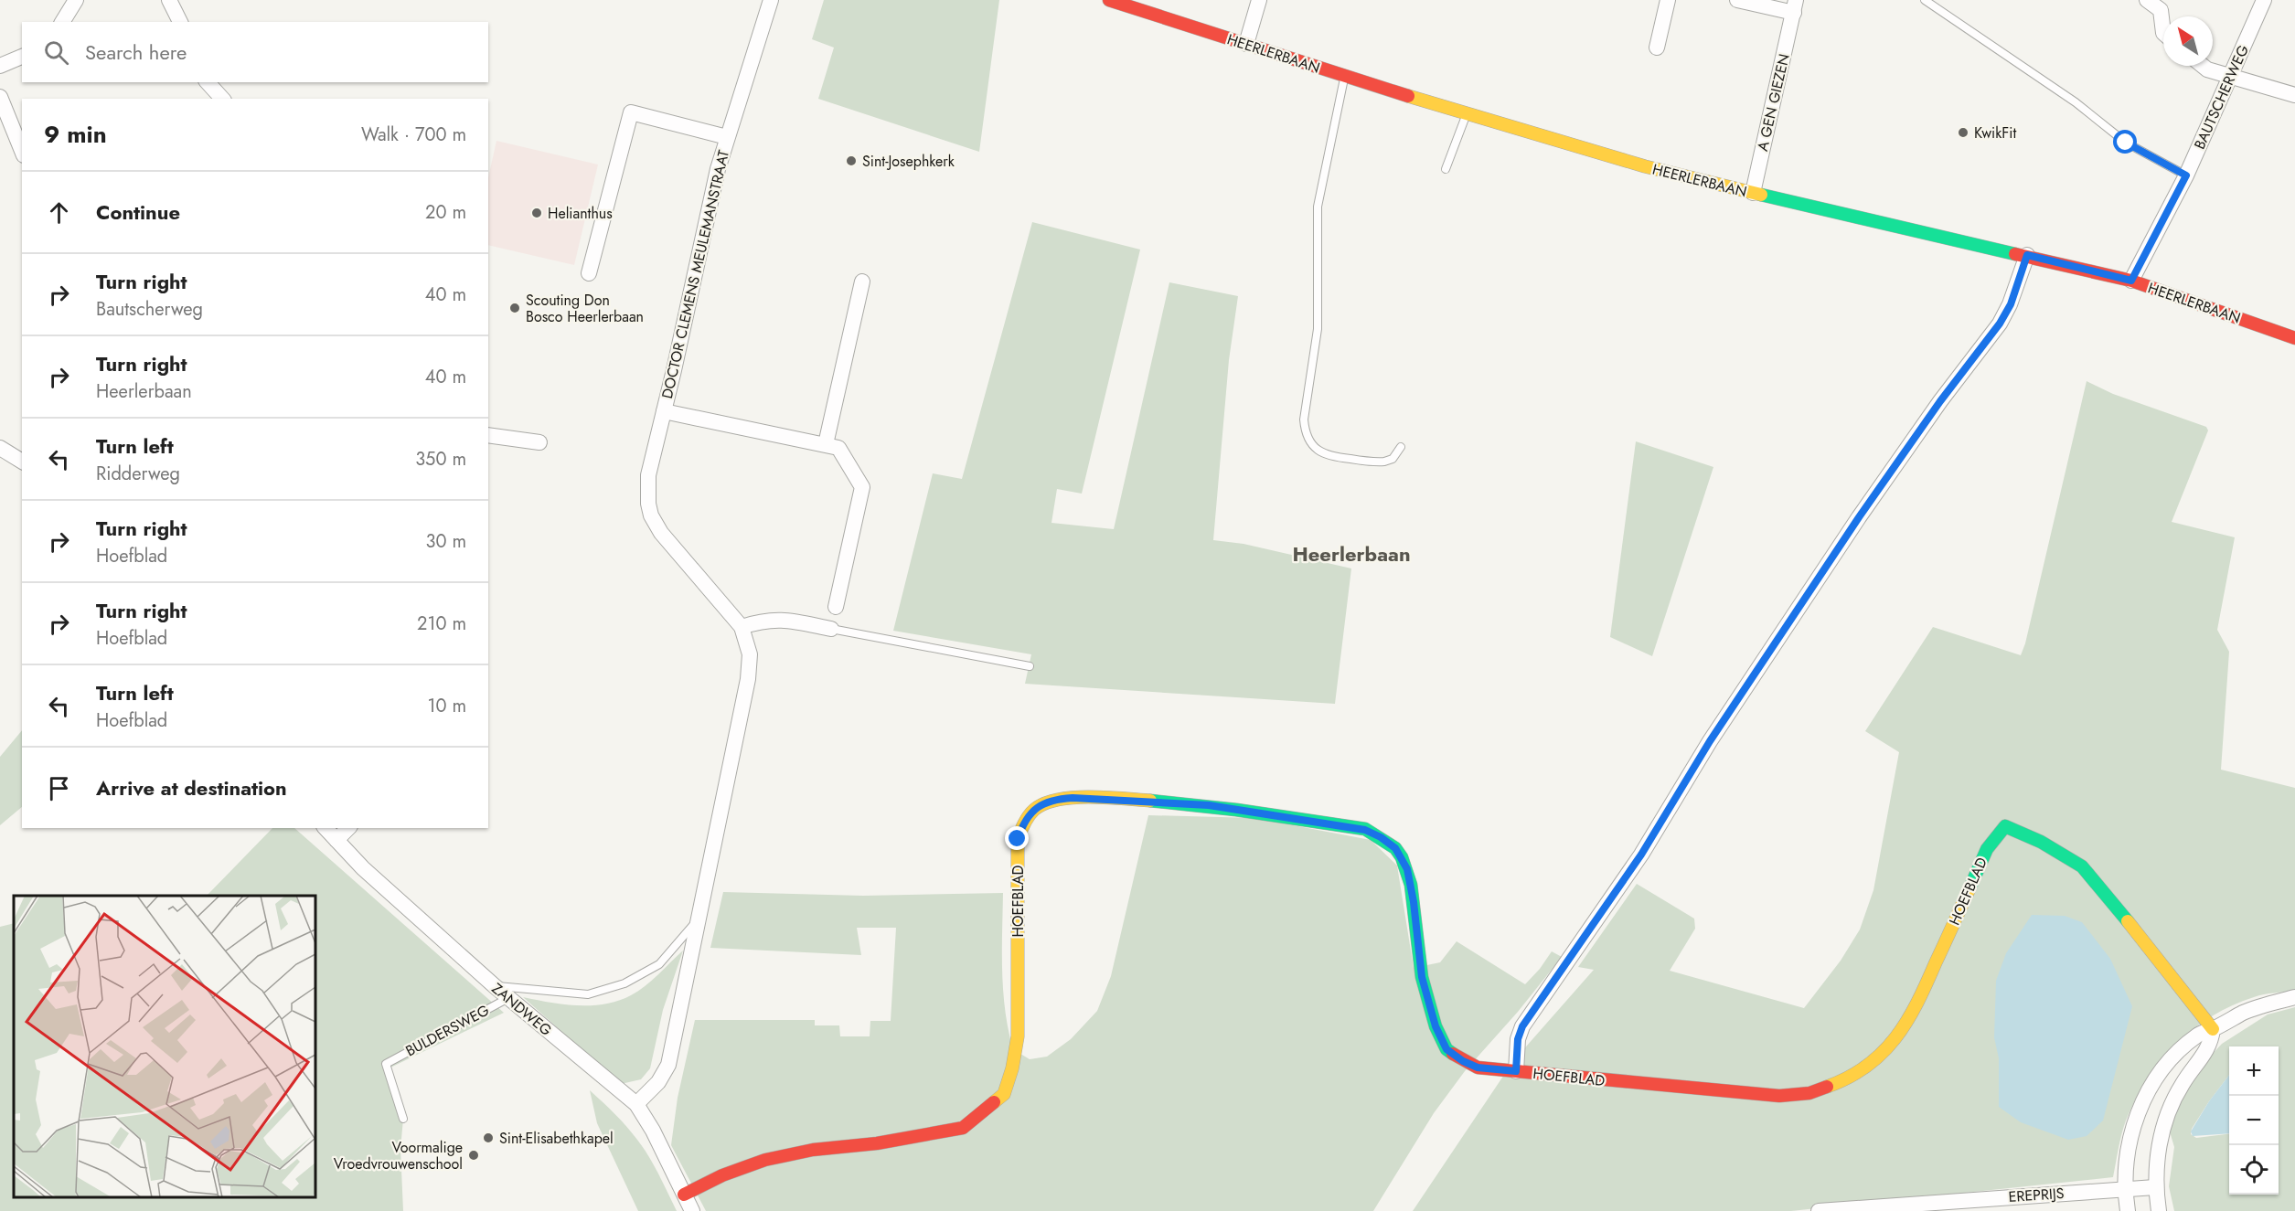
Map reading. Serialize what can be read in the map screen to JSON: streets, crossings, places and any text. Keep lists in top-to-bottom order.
{
  "streets": {
    "street": [
      "HEERLERBAAN",
      "BAUTSCHERWEG",
      "A GEN GIEZEN",
      "DOCTOR CLEMENS MEULEMANSTRAAT",
      "HOEFBLAD",
      "ZANDWEG",
      "EREPRIJS"
    ],
    "lane": ["BULDERSWEG"]
  },
  "crossings": [
    ["HEERLERBAAN", "BAUTSCHERWEG"],
    ["HEERLERBAAN", "A GEN GIEZEN"],
    ["DOCTOR CLEMENS MEULEMANSTRAAT", "ZANDWEG"],
    ["HOEFBLAD", "ZANDWEG"],
    ["ZANDWEG", "BULDERSWEG"]
  ],
  "districts": ["Heerlerbaan"],
  "places": [
    "KwikFit",
    "Sint-Josephkerk",
    "Helianthus",
    "Scouting Don Bosco Heerlerbaan",
    "Sint-Elisabethkapel",
    "Voormalige Vroedvrouwenschool"
  ],
  "north": "top left",
  "page": {
    "search": "Search here",
    "heading": ["9 min", "Walk · 700 m"],
    "list": [
      ["Continue", "20 m"],
      ["Turn right", "Bautscherweg", "40 m"],
      ["Turn right", "Heerlerbaan", "40 m"],
      ["Turn left", "Ridderweg", "350 m"],
      ["Turn right", "Hoefblad", "30 m"],
      ["Turn right", "Hoefblad", "210 m"],
      ["Turn left", "Hoefblad", "10 m"],
      "Arrive at destination"
    ],
    "map_buttons": ["+", "−"]
  }
}
